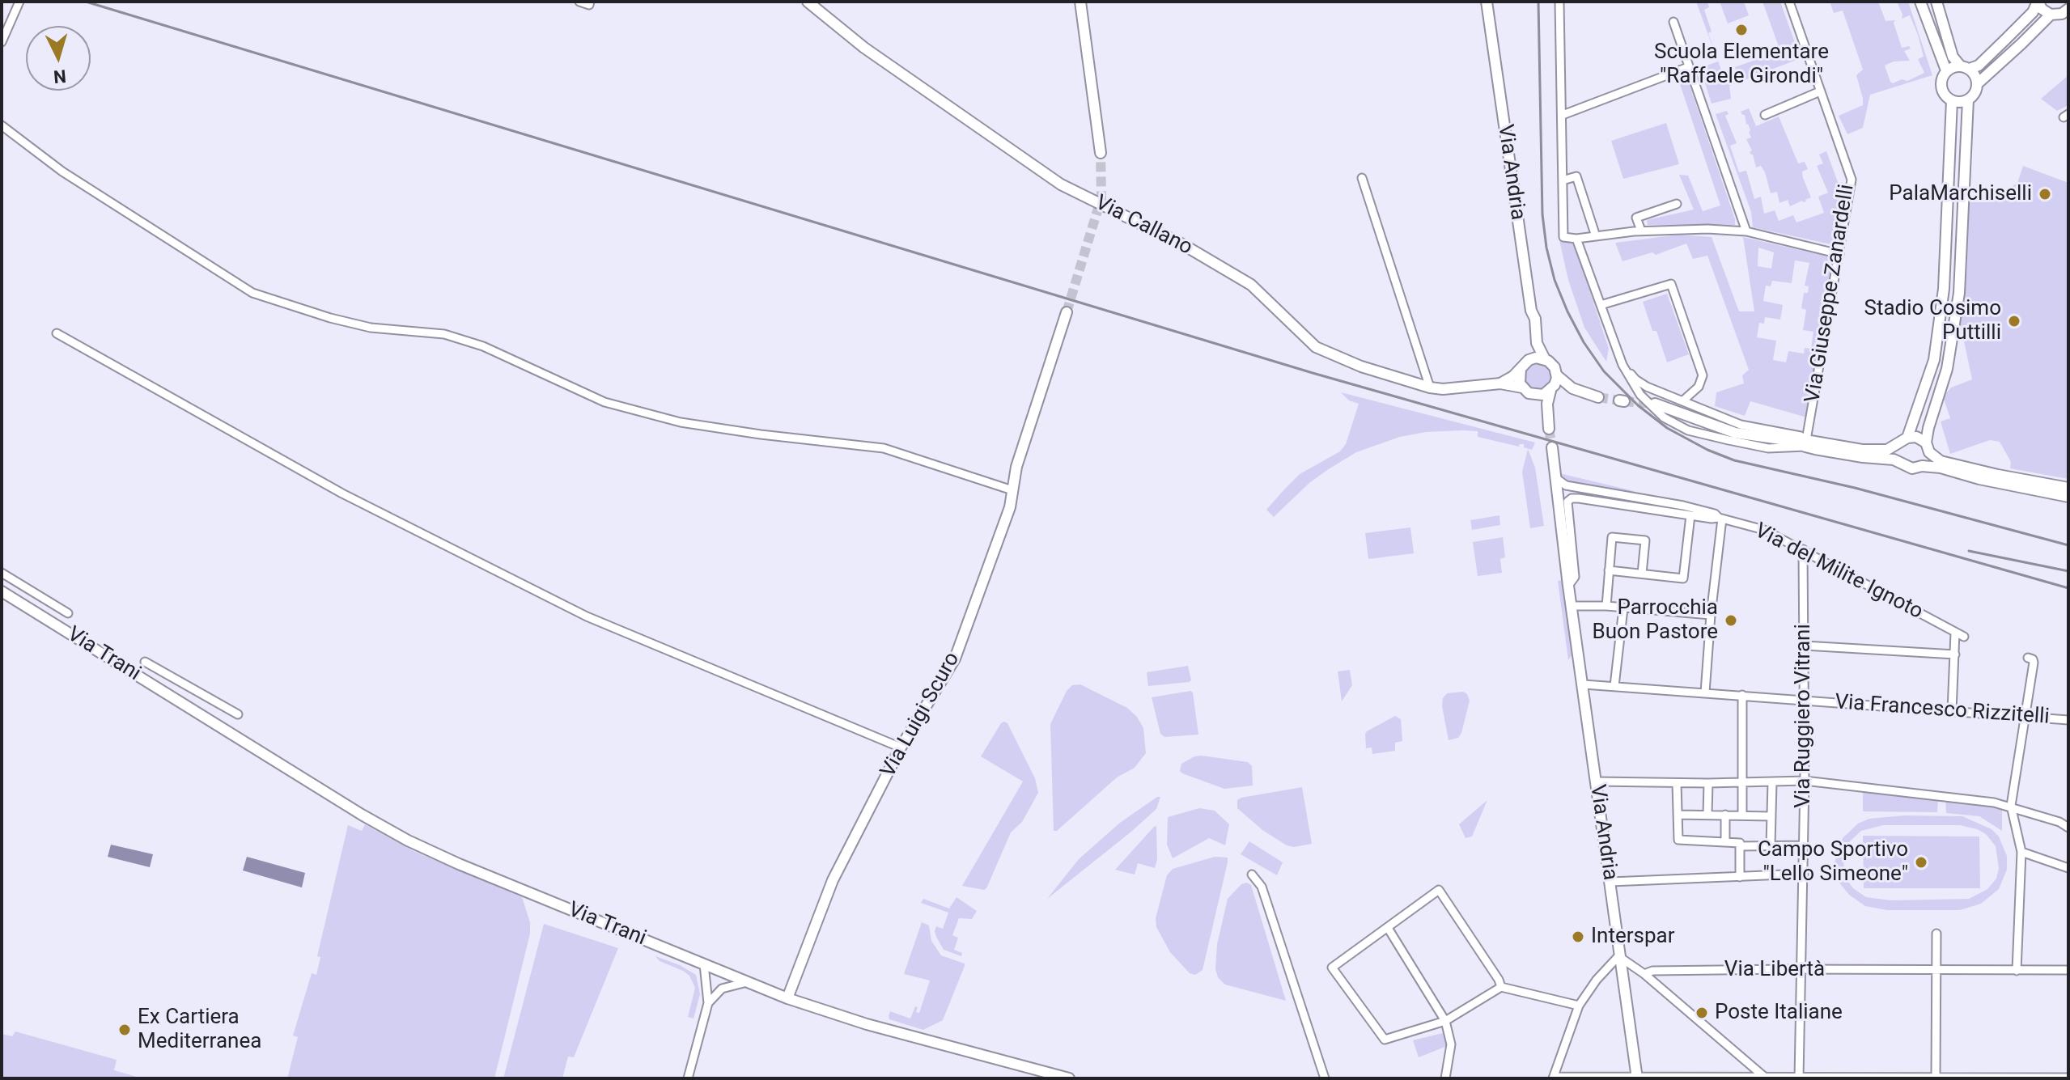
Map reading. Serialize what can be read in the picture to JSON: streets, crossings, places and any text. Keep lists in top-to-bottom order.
{
  "streets": {
    "main road": [
      "Via Andria",
      "Via Callano",
      "Via Trani",
      "Via Luigi Scuro"
    ],
    "street": [
      "Via Giuseppe Zanardelli",
      "Via del Milite Ignoto",
      "Via Francesco Rizzitelli",
      "Via Ruggiero Vitrani",
      "Via Libertà"
    ]
  },
  "crossings": [
    ["Via Andria", "Via Callano"],
    ["Via Andria", "Via del Milite Ignoto"],
    ["Via Andria", "Via Francesco Rizzitelli"],
    ["Via del Milite Ignoto", "Via Ruggiero Vitrani"],
    ["Via Trani", "Via Luigi Scuro"],
    ["Via Francesco Rizzitelli", "Via Ruggiero Vitrani"],
    ["Via Ruggiero Vitrani", "Via Libertà"]
  ],
  "places": [
    "Scuola Elementare \"Raffaele Girondi\"",
    "PalaMarchiselli",
    "Stadio Cosimo Puttilli",
    "Parrocchia Buon Pastore",
    "Campo Sportivo \"Lello Simeone\"",
    "Interspar",
    "Poste Italiane",
    "Ex Cartiera Mediterranea"
  ],
  "north": "bottom"
}
